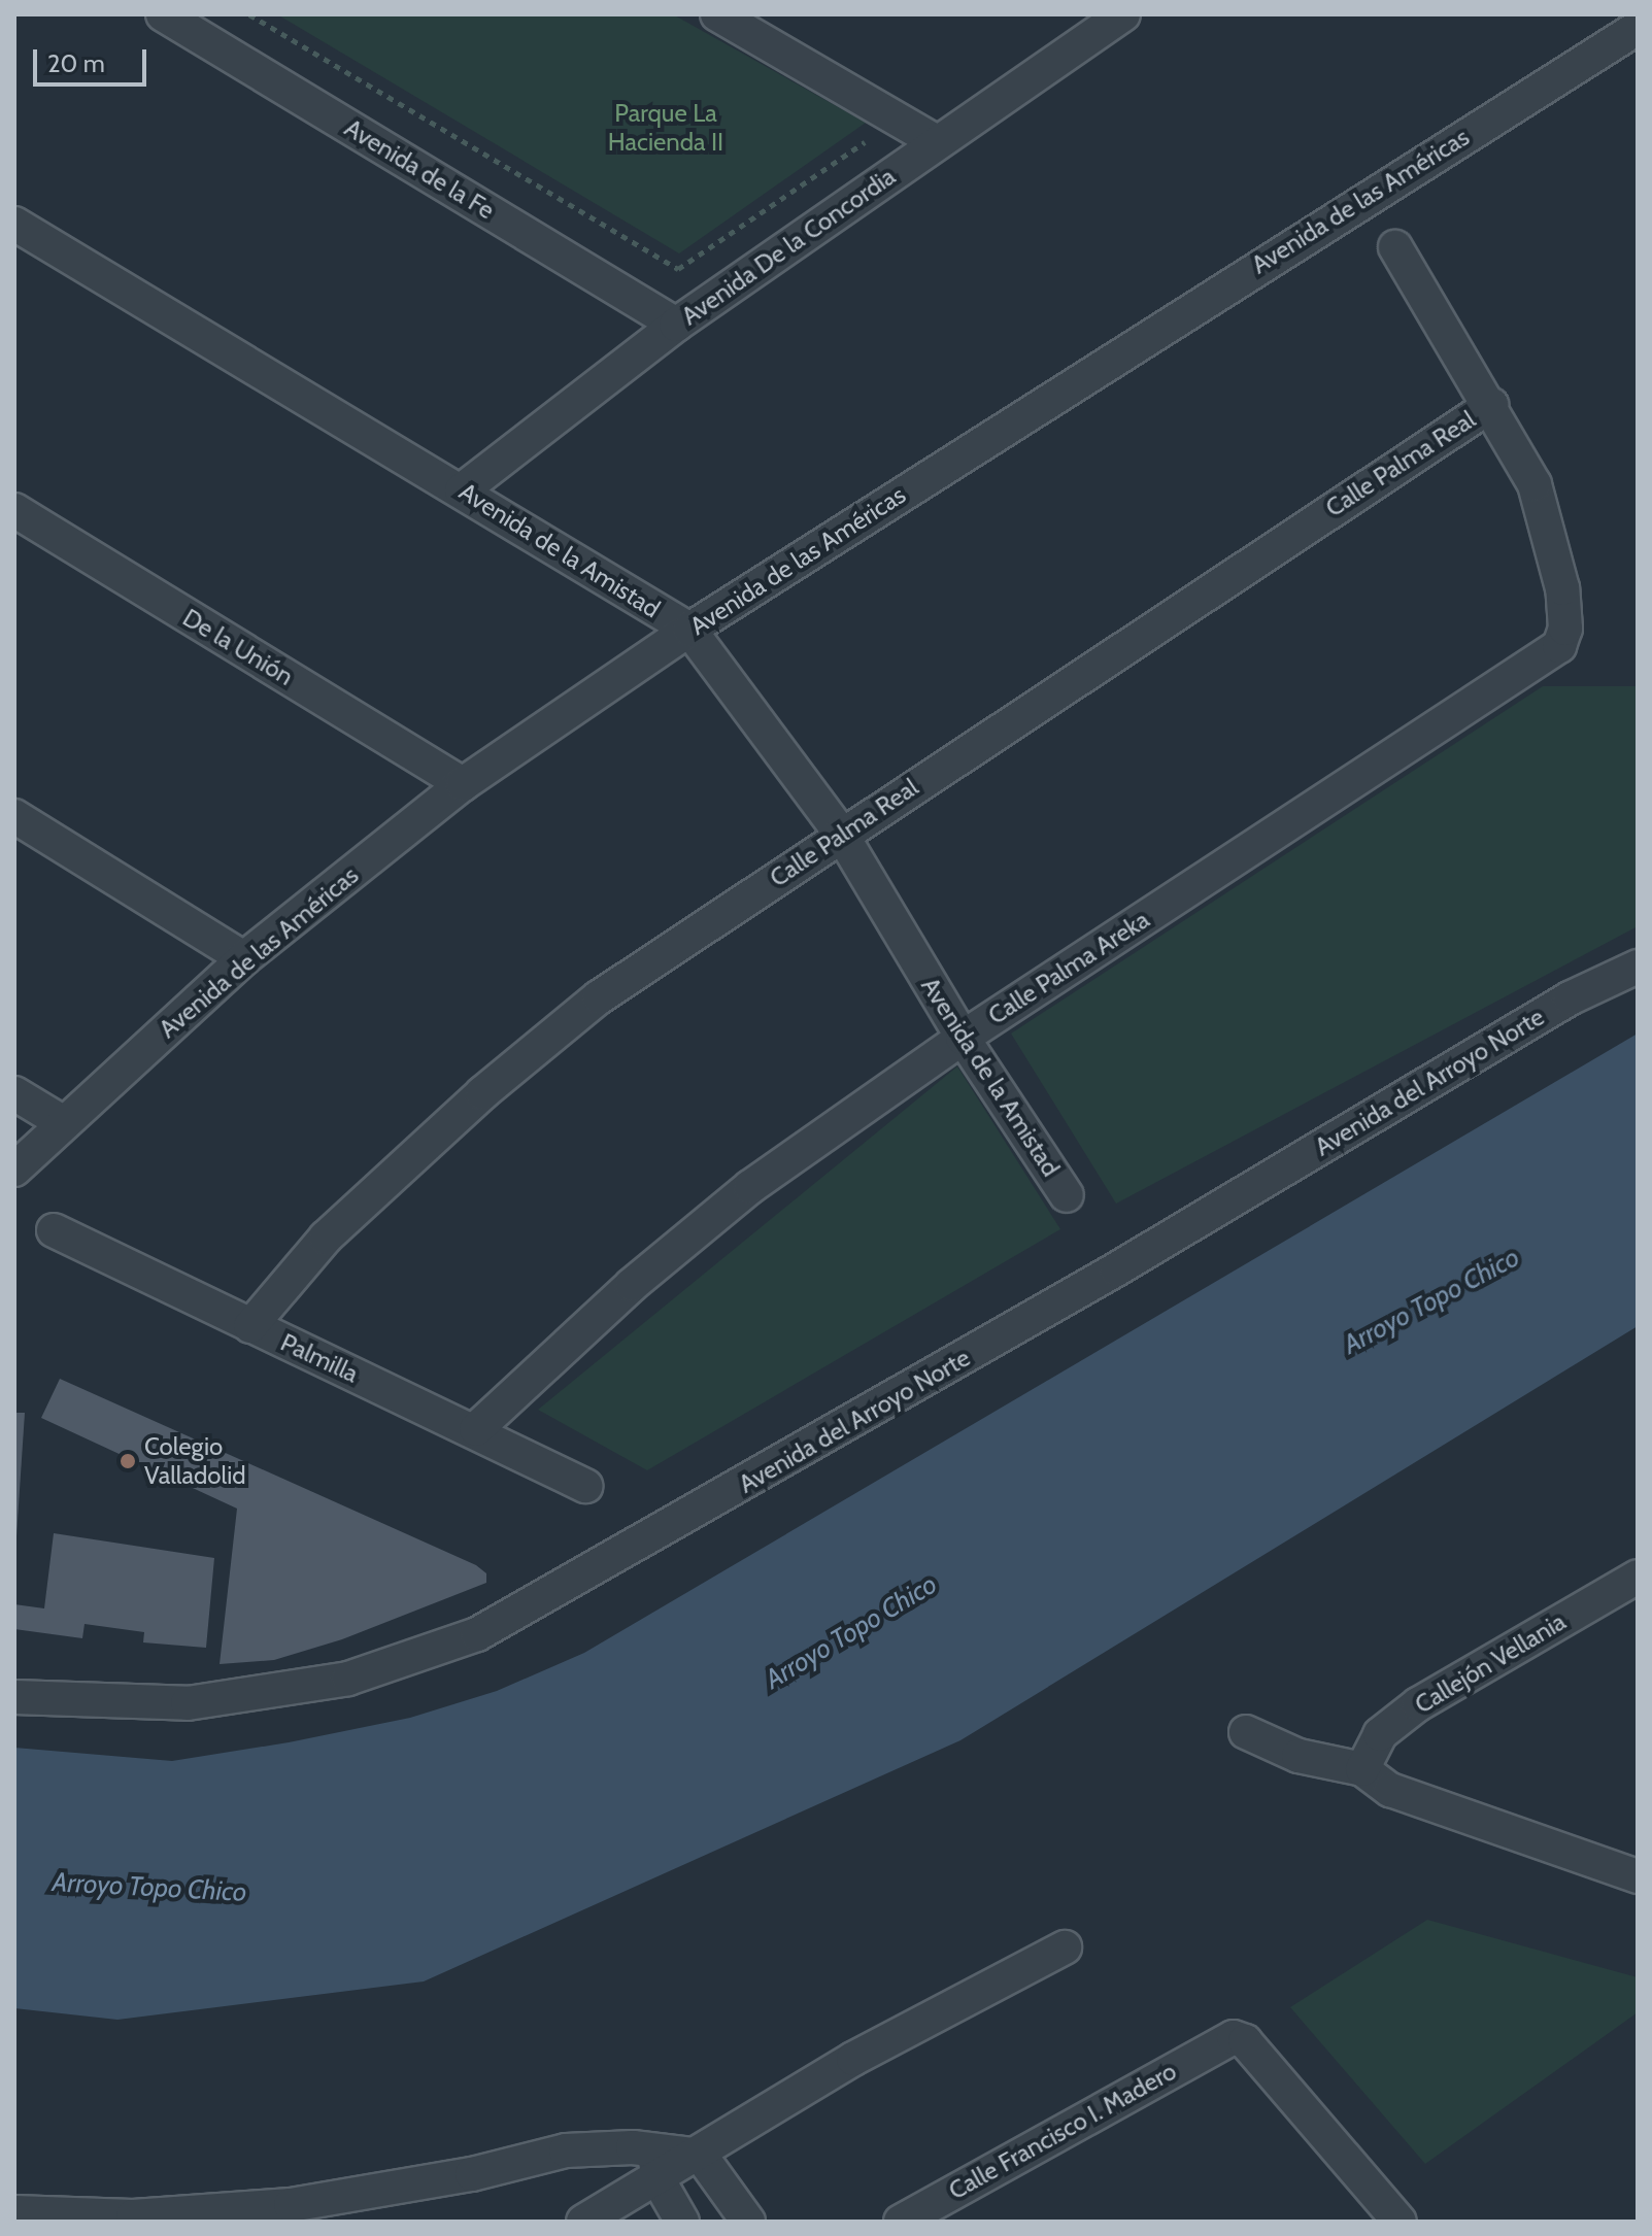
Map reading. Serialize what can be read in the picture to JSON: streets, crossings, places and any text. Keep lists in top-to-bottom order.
{
  "streets": {
    "street": [
      "Avenida de la Fe",
      "Avenida de las Américas",
      "Avenida De la Concordia",
      "Calle Palma Real",
      "Avenida de la Amistad",
      "De la Unión",
      "Calle Palma Areka",
      "Avenida del Arroyo Norte",
      "Palmilla",
      "Callejón Vellania",
      "Calle Francisco I. Madero"
    ]
  },
  "crossings": [
    ["Avenida de la Fe", "Avenida De la Concordia"],
    ["Avenida de las Américas", "Avenida de la Amistad"],
    ["Avenida de las Américas", "De la Unión"],
    ["Avenida De la Concordia", "Avenida de la Amistad"],
    ["Calle Palma Real", "Avenida de la Amistad"],
    ["Calle Palma Real", "Calle Palma Areka"],
    ["Calle Palma Real", "Palmilla"],
    ["Avenida de la Amistad", "Calle Palma Areka"],
    ["Calle Palma Areka", "Palmilla"]
  ],
  "water": ["Arroyo Topo Chico"],
  "parks": ["Parque La Hacienda II"],
  "places": ["Colegio Valladolid"],
  "scale_bar": "20 m"
}
